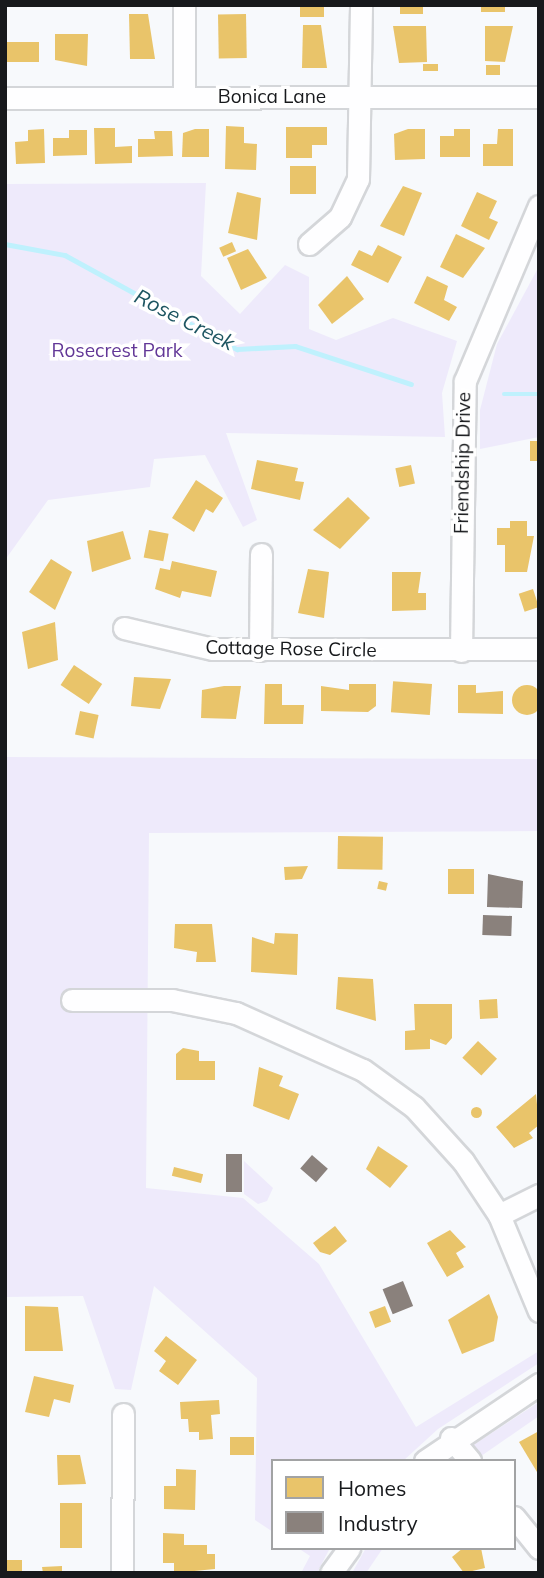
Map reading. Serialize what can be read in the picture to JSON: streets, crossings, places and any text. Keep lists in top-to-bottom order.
{
  "streets": {
    "street": ["Bonica Lane", "Friendship Drive", "Cottage Rose Circle"]
  },
  "crossings": [
    ["Friendship Drive", "Cottage Rose Circle"]
  ],
  "water": ["Rose Creek"],
  "parks": ["Rosecrest Park"],
  "legend": ["Homes", "Industry"]
}
